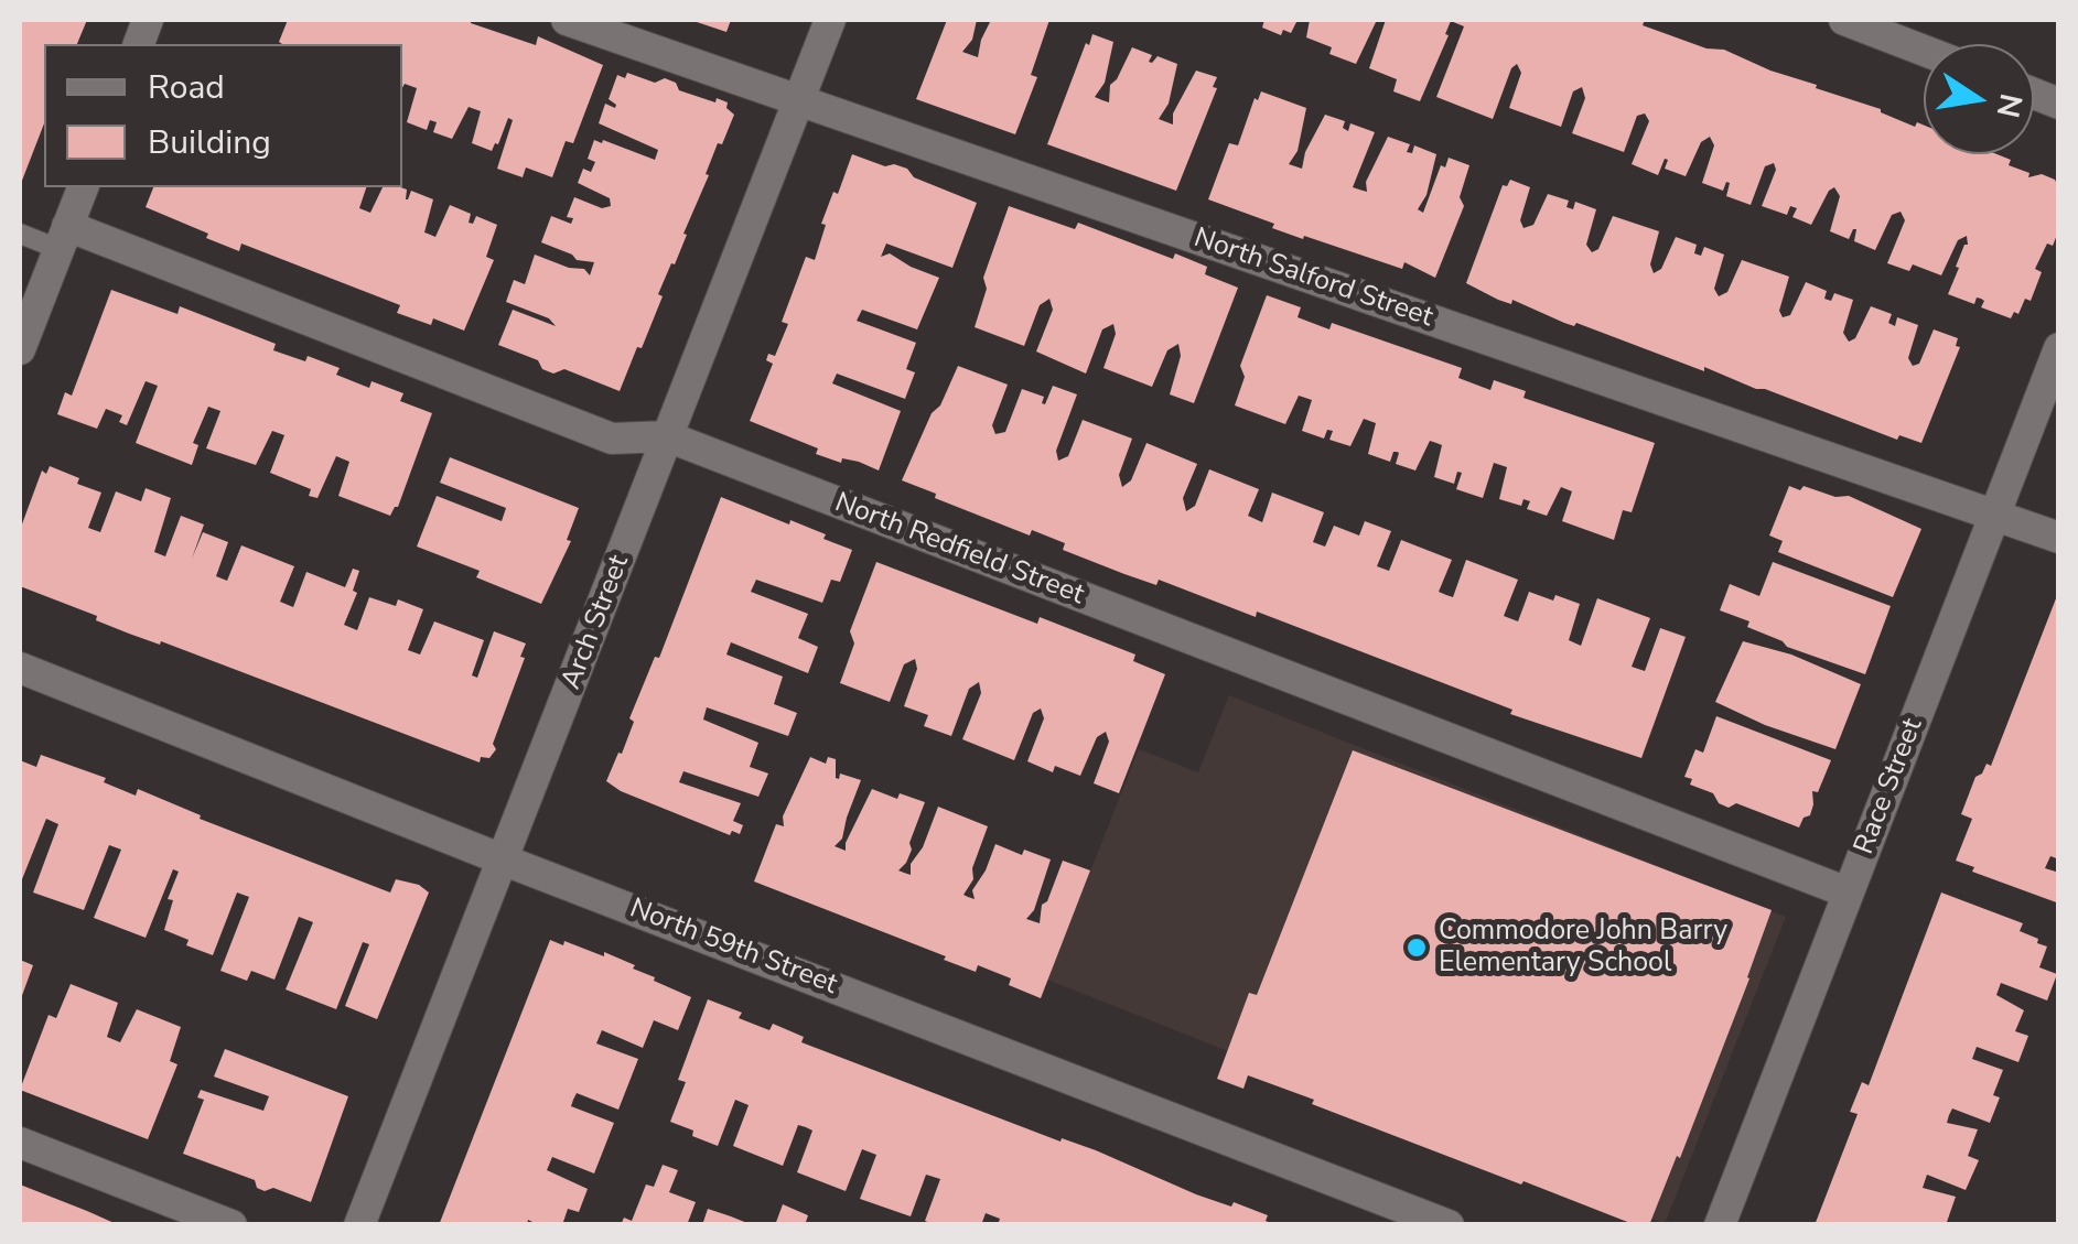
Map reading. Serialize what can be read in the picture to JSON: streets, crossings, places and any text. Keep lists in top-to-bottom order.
{
  "streets": {
    "street": [
      "North Salford Street",
      "North Redfield Street",
      "Arch Street",
      "Race Street",
      "North 59th Street"
    ]
  },
  "crossings": [
    ["North Salford Street", "Arch Street"],
    ["North Salford Street", "Race Street"],
    ["North Redfield Street", "Arch Street"],
    ["North Redfield Street", "Race Street"],
    ["Arch Street", "North 59th Street"]
  ],
  "places": ["Commodore John Barry Elementary School"],
  "legend": ["Road", "Building"],
  "north": "right"
}
